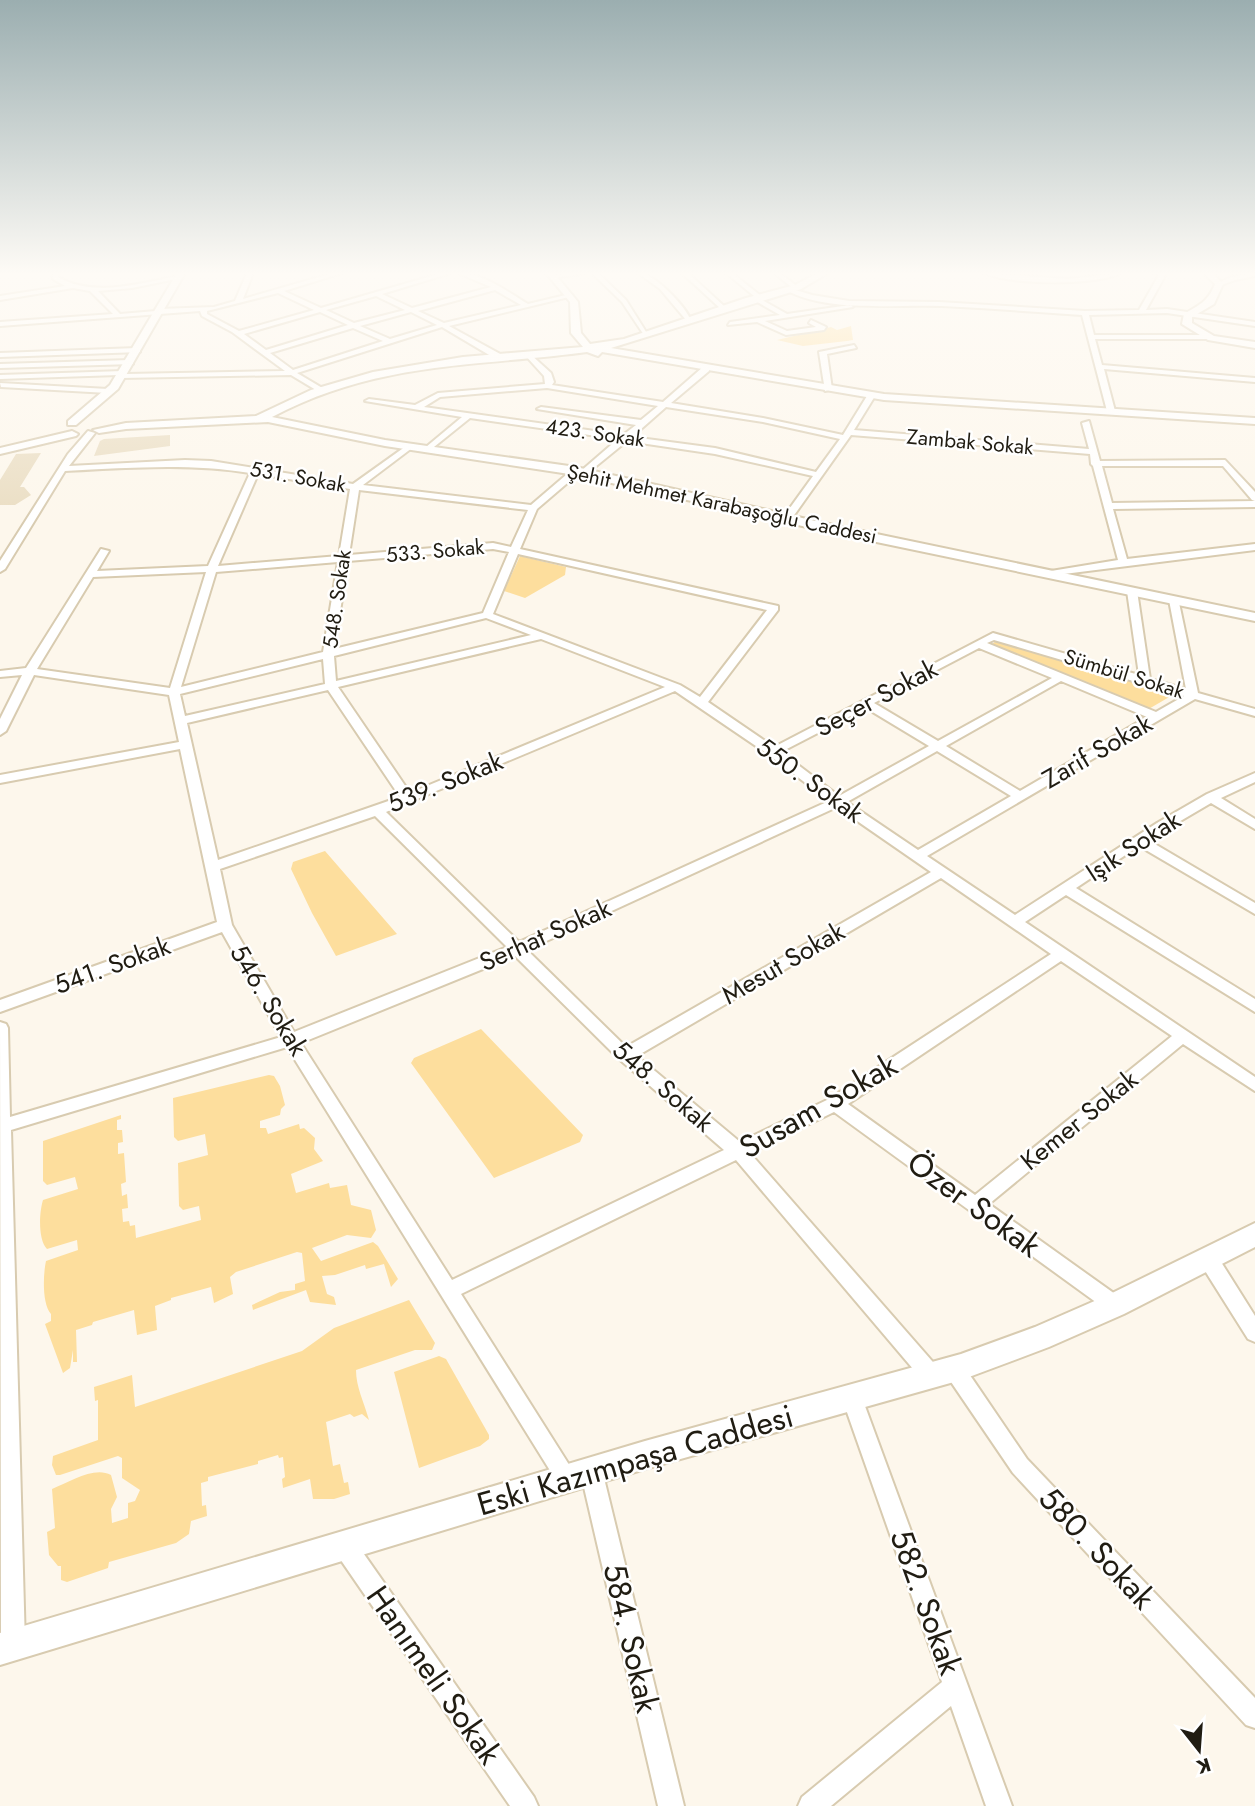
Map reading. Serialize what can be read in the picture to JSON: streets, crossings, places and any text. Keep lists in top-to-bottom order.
{
  "streets": {
    "main road": ["Şehit Mehmet Karabaşoğlu Caddesi", "Eski Kazımpaşa Caddesi"],
    "street": [
      "423. Sokak",
      "Zambak Sokak",
      "531. Sokak",
      "533. Sokak",
      "548. Sokak",
      "Sümbül Sokak",
      "Seçer Sokak",
      "Zarif Sokak",
      "550. Sokak",
      "539. Sokak",
      "Işık Sokak",
      "Serhat Sokak",
      "Mesut Sokak",
      "541. Sokak",
      "546. Sokak",
      "Susam Sokak",
      "Kemer Sokak",
      "Özer Sokak",
      "580. Sokak",
      "582. Sokak",
      "584. Sokak",
      "Hanımeli Sokak"
    ]
  },
  "crossings": [
    ["423. Sokak", "Zambak Sokak"],
    ["531. Sokak", "548. Sokak"],
    ["533. Sokak", "548. Sokak"],
    ["533. Sokak", "550. Sokak"],
    ["548. Sokak", "539. Sokak"],
    ["548. Sokak", "Serhat Sokak"],
    ["548. Sokak", "Mesut Sokak"],
    ["548. Sokak", "Susam Sokak"],
    ["548. Sokak", "Eski Kazımpaşa Caddesi"],
    ["548. Sokak", "580. Sokak"],
    ["Sümbül Sokak", "Seçer Sokak"],
    ["Sümbül Sokak", "Zarif Sokak"],
    ["Seçer Sokak", "550. Sokak"],
    ["Zarif Sokak", "550. Sokak"],
    ["550. Sokak", "539. Sokak"],
    ["550. Sokak", "Işık Sokak"],
    ["550. Sokak", "Serhat Sokak"],
    ["550. Sokak", "Mesut Sokak"],
    ["550. Sokak", "Susam Sokak"],
    ["550. Sokak", "Kemer Sokak"],
    ["539. Sokak", "546. Sokak"],
    ["Serhat Sokak", "546. Sokak"],
    ["541. Sokak", "546. Sokak"],
    ["546. Sokak", "Susam Sokak"],
    ["546. Sokak", "Eski Kazımpaşa Caddesi"],
    ["546. Sokak", "584. Sokak"],
    ["Susam Sokak", "Özer Sokak"],
    ["Kemer Sokak", "Özer Sokak"],
    ["Özer Sokak", "Eski Kazımpaşa Caddesi"],
    ["Eski Kazımpaşa Caddesi", "580. Sokak"],
    ["Eski Kazımpaşa Caddesi", "582. Sokak"],
    ["Eski Kazımpaşa Caddesi", "584. Sokak"],
    ["Eski Kazımpaşa Caddesi", "Hanımeli Sokak"]
  ],
  "north": "bottom"
}
